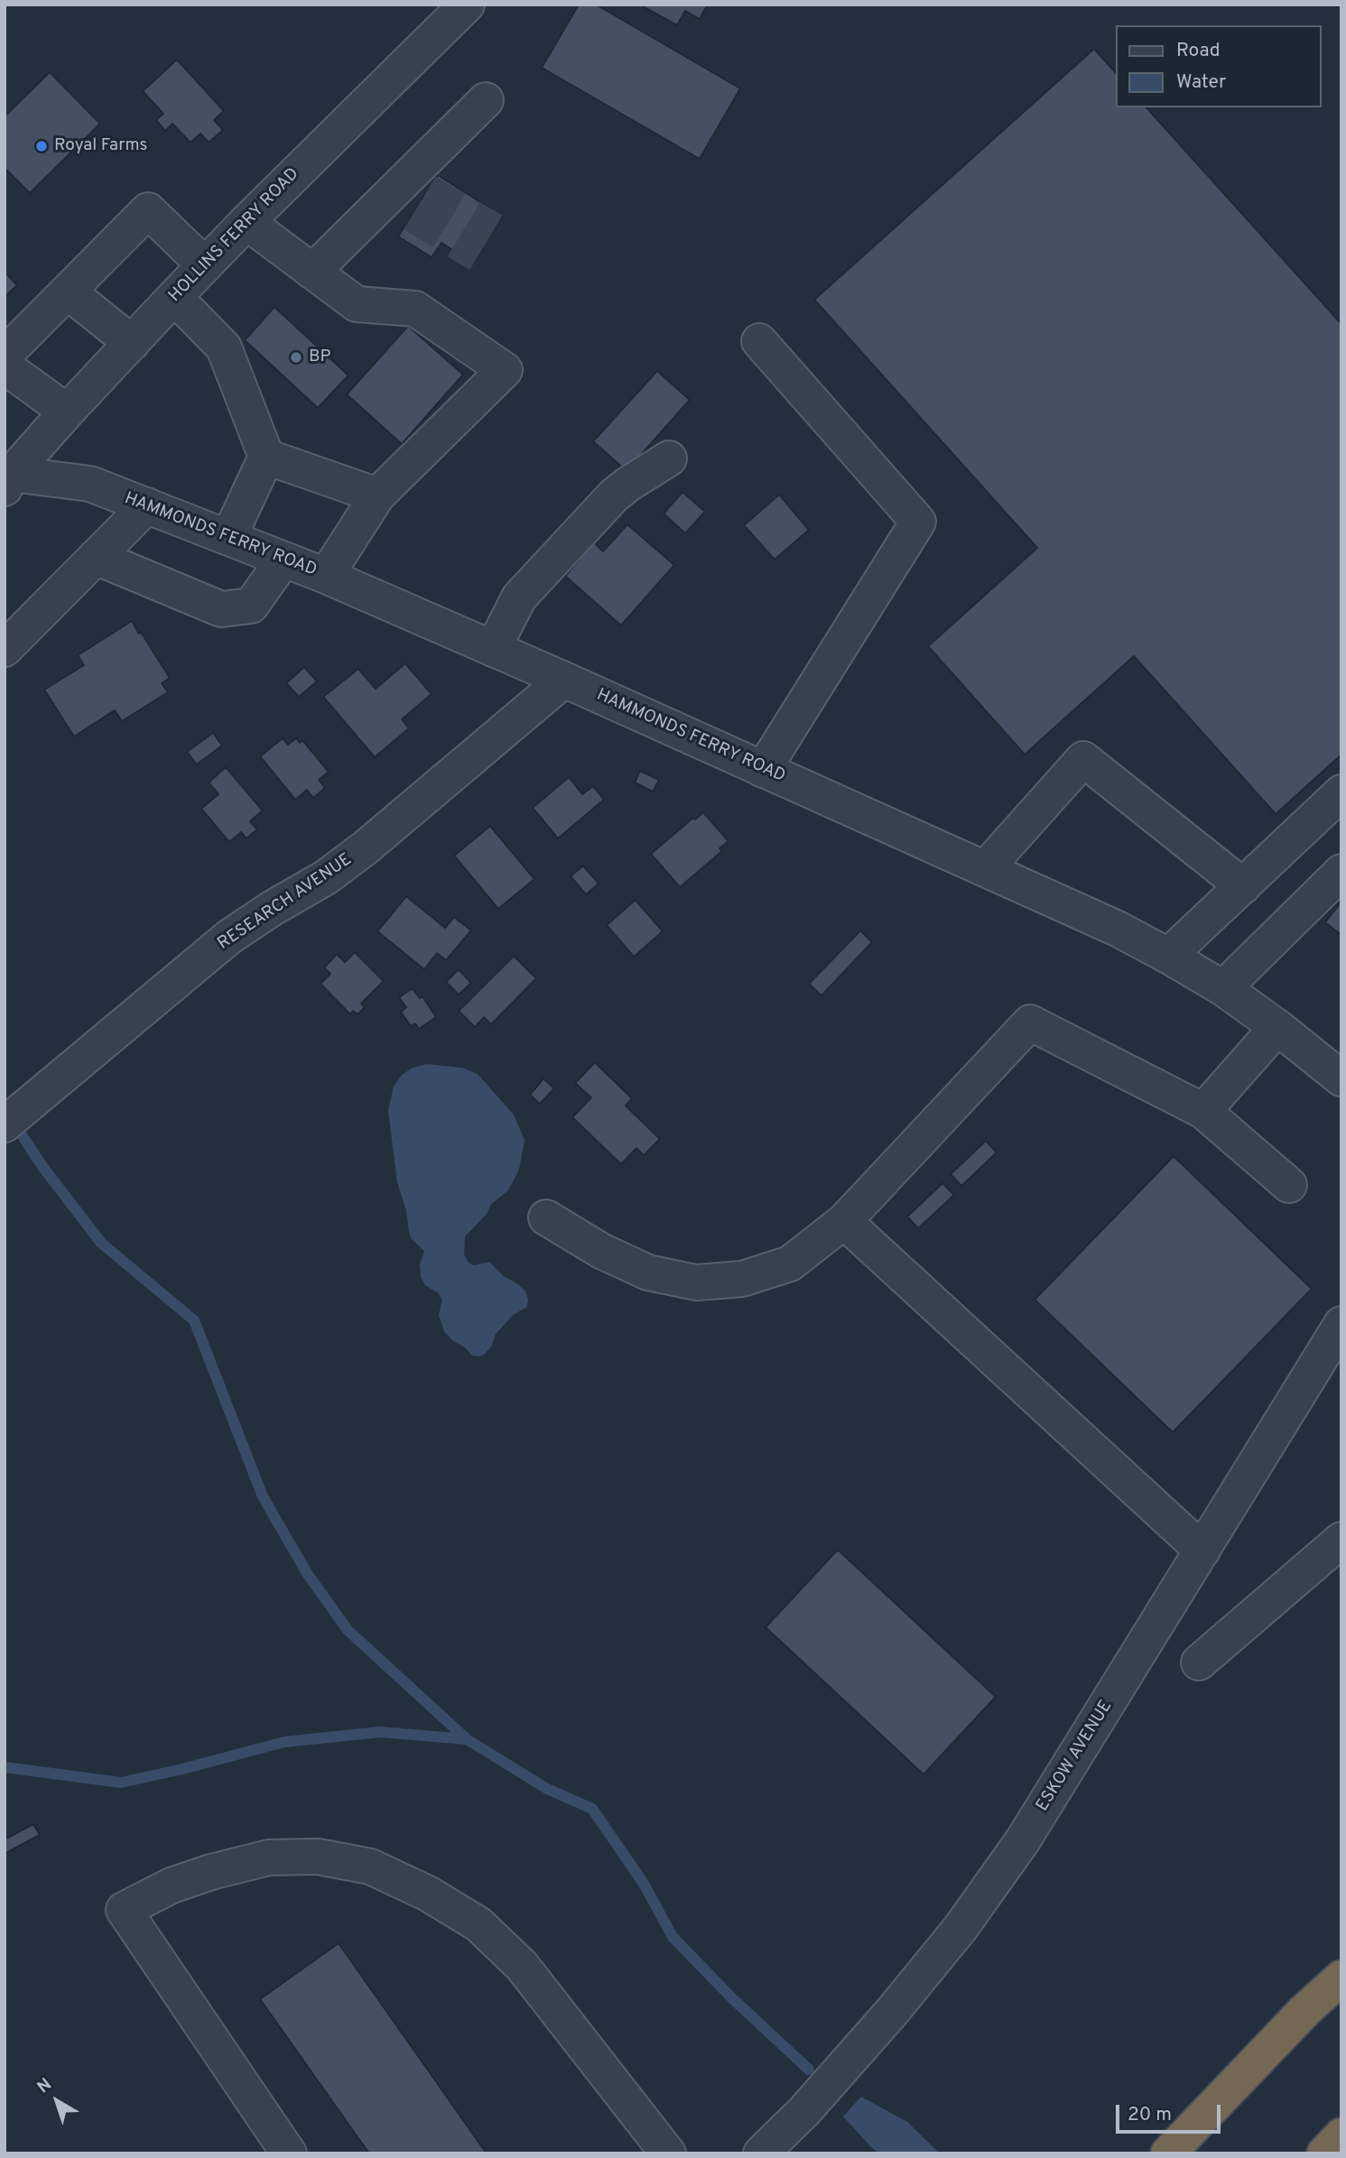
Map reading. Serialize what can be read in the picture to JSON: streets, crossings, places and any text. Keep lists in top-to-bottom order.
{
  "streets": {
    "street": [
      "HOLLINS FERRY ROAD",
      "HAMMONDS FERRY ROAD",
      "RESEARCH AVENUE",
      "ESKOW AVENUE"
    ]
  },
  "crossings": [
    ["HOLLINS FERRY ROAD", "HAMMONDS FERRY ROAD"],
    ["HAMMONDS FERRY ROAD", "RESEARCH AVENUE"]
  ],
  "places": ["Royal Farms", "BP"],
  "legend": ["Road", "Water"],
  "scale_bar": "20 m",
  "north": "top left"
}
